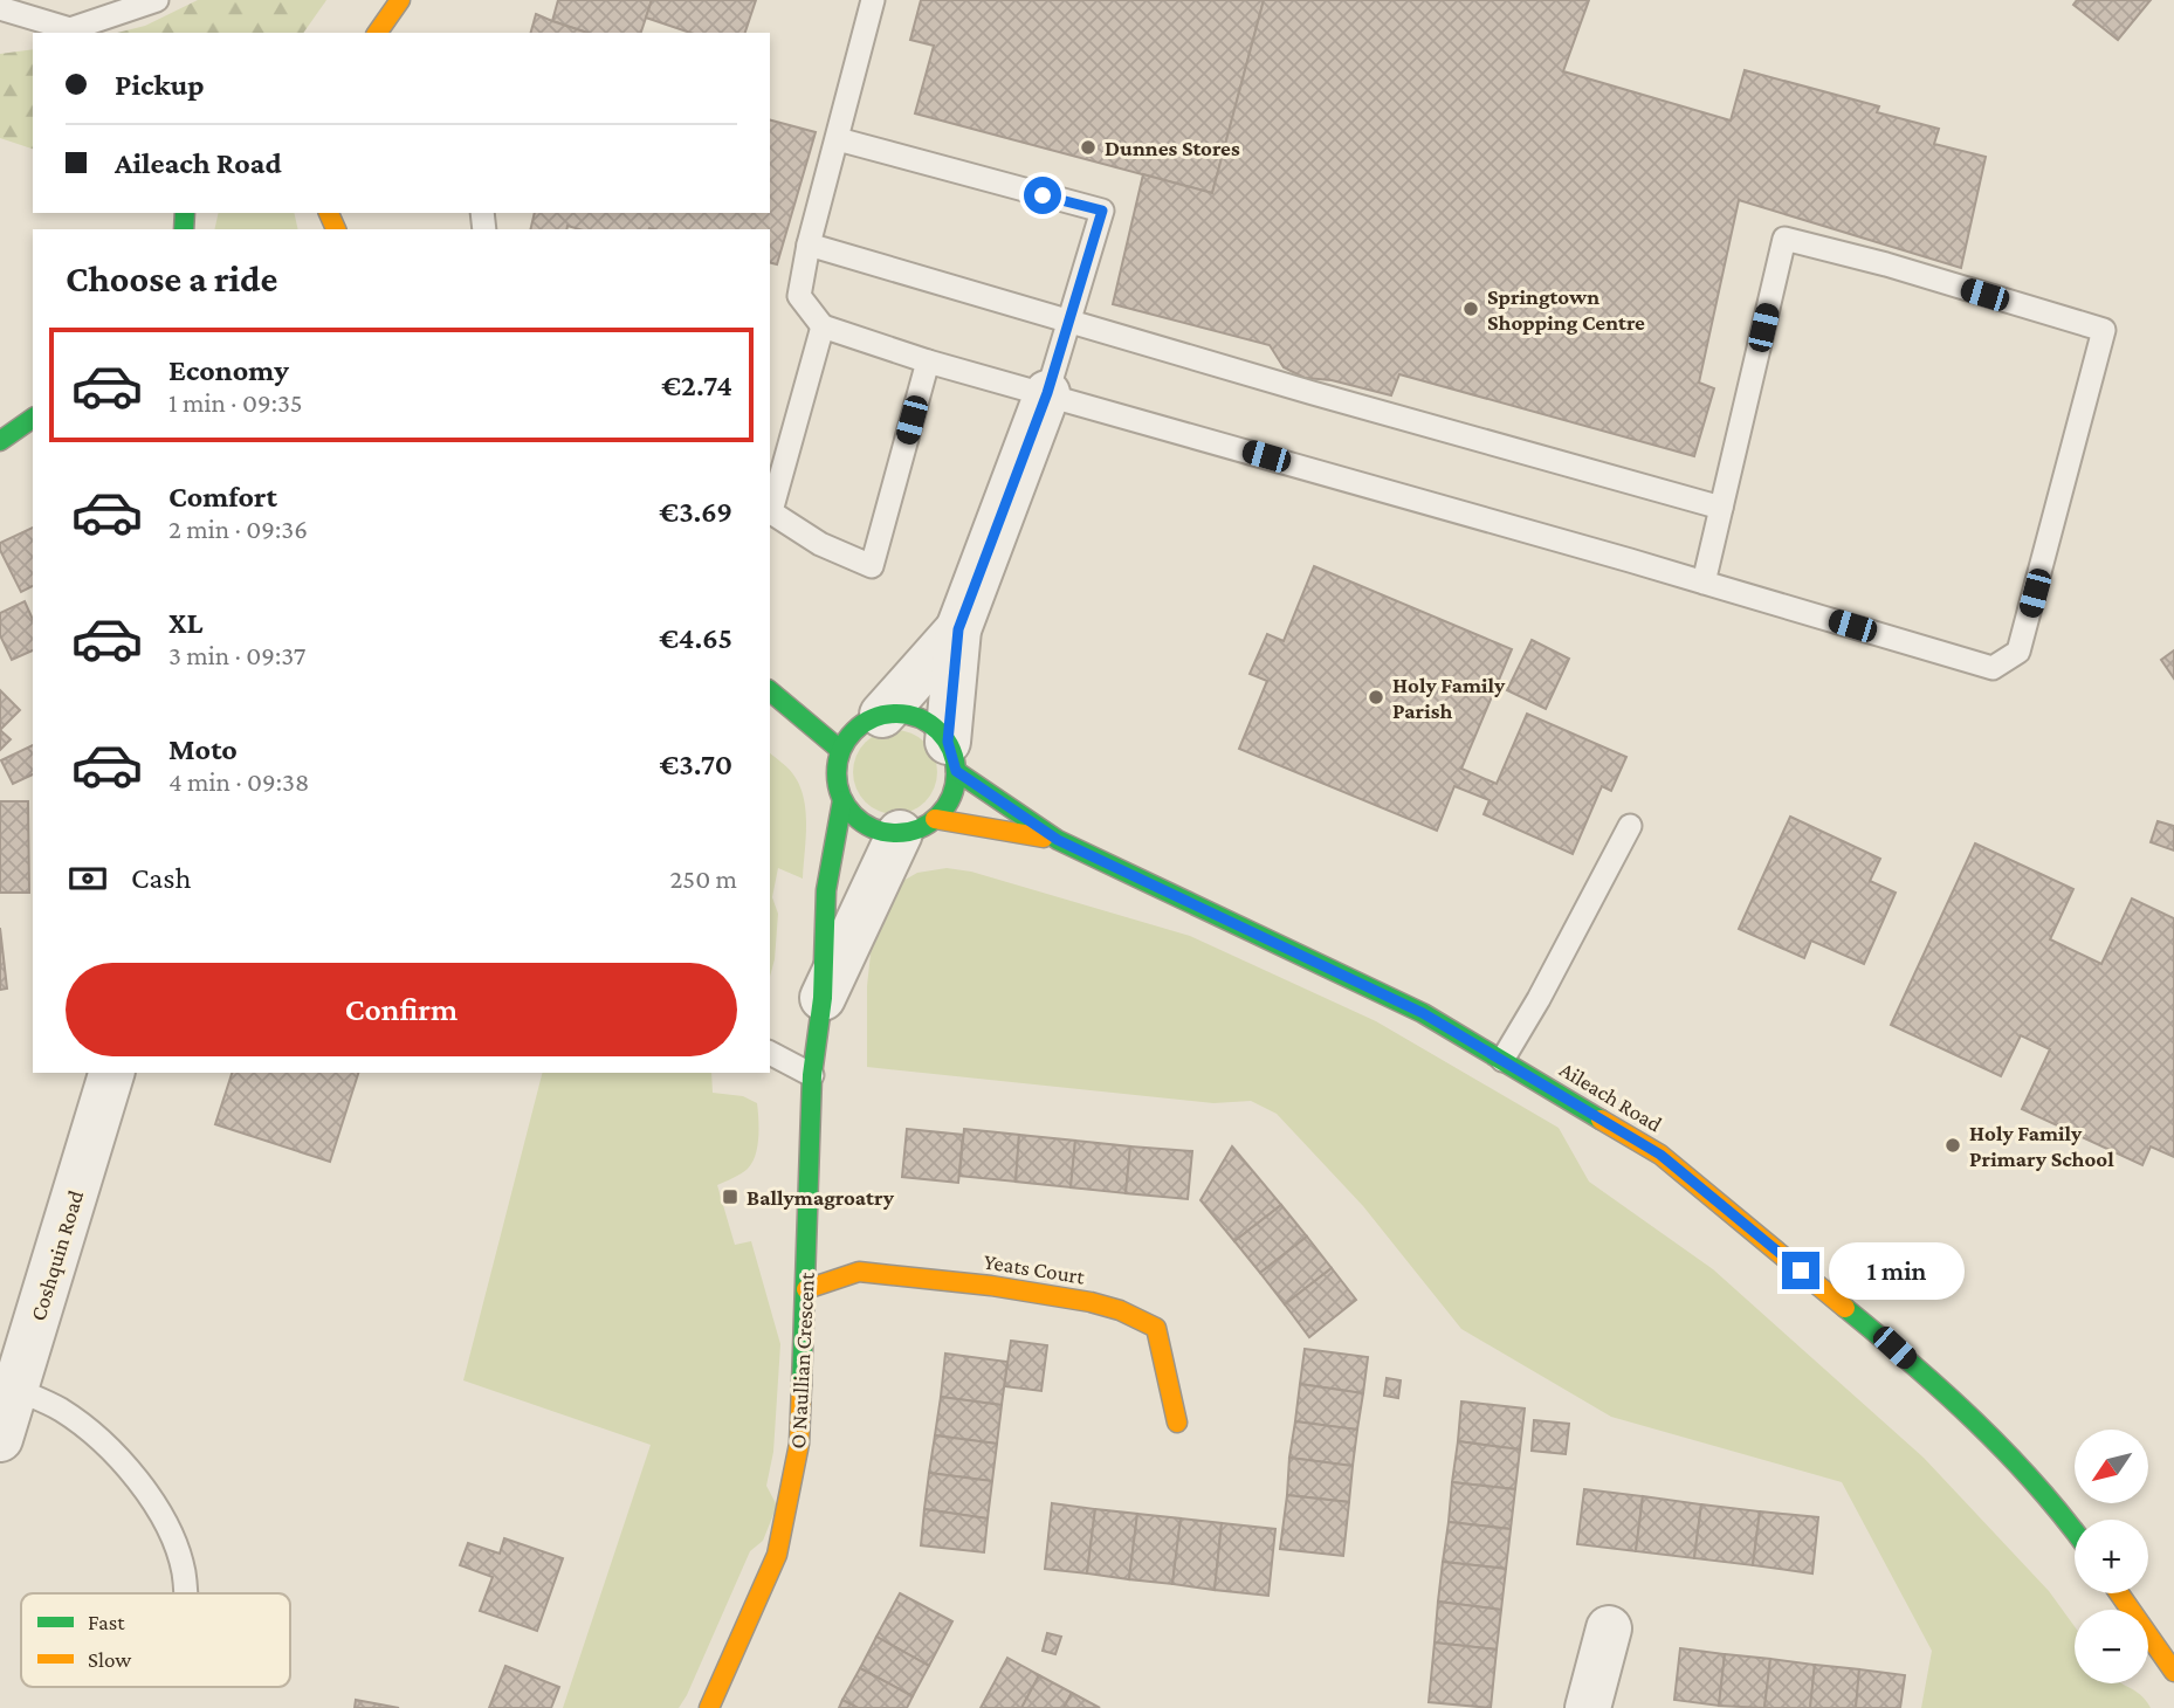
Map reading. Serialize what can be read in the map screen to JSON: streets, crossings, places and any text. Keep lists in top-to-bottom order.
{
  "streets": {
    "street": [
      "Aileach Road",
      "Coshquin Road",
      "Yeats Court",
      "O Naullian Crescent"
    ]
  },
  "crossings": [
    ["Aileach Road", "O Naullian Crescent"],
    ["Yeats Court", "O Naullian Crescent"]
  ],
  "places": {
    "other": [
      "Dunnes Stores",
      "Springtown Shopping Centre",
      "Holy Family Parish",
      "Holy Family Primary School"
    ],
    "transit": ["Ballymagroatry"]
  },
  "legend": ["Fast", "Slow"],
  "north": "bottom left",
  "page": {
    "banner": ["Pickup", "Aileach Road"],
    "heading": "Choose a ride",
    "list": [
      {
        "name": "Economy",
        "note": "1 min · 09:35",
        "value": "€2.74"
      },
      {
        "name": "Comfort",
        "note": "2 min · 09:36",
        "value": "€3.69"
      },
      {
        "name": "XL",
        "note": "3 min · 09:37",
        "value": "€4.65"
      },
      {
        "name": "Moto",
        "note": "4 min · 09:38",
        "value": "€3.70"
      }
    ],
    "pay": ["Cash", "250 m"],
    "buttons": "Confirm",
    "bubble": "1 min",
    "map_buttons": ["+", "−"]
  }
}
